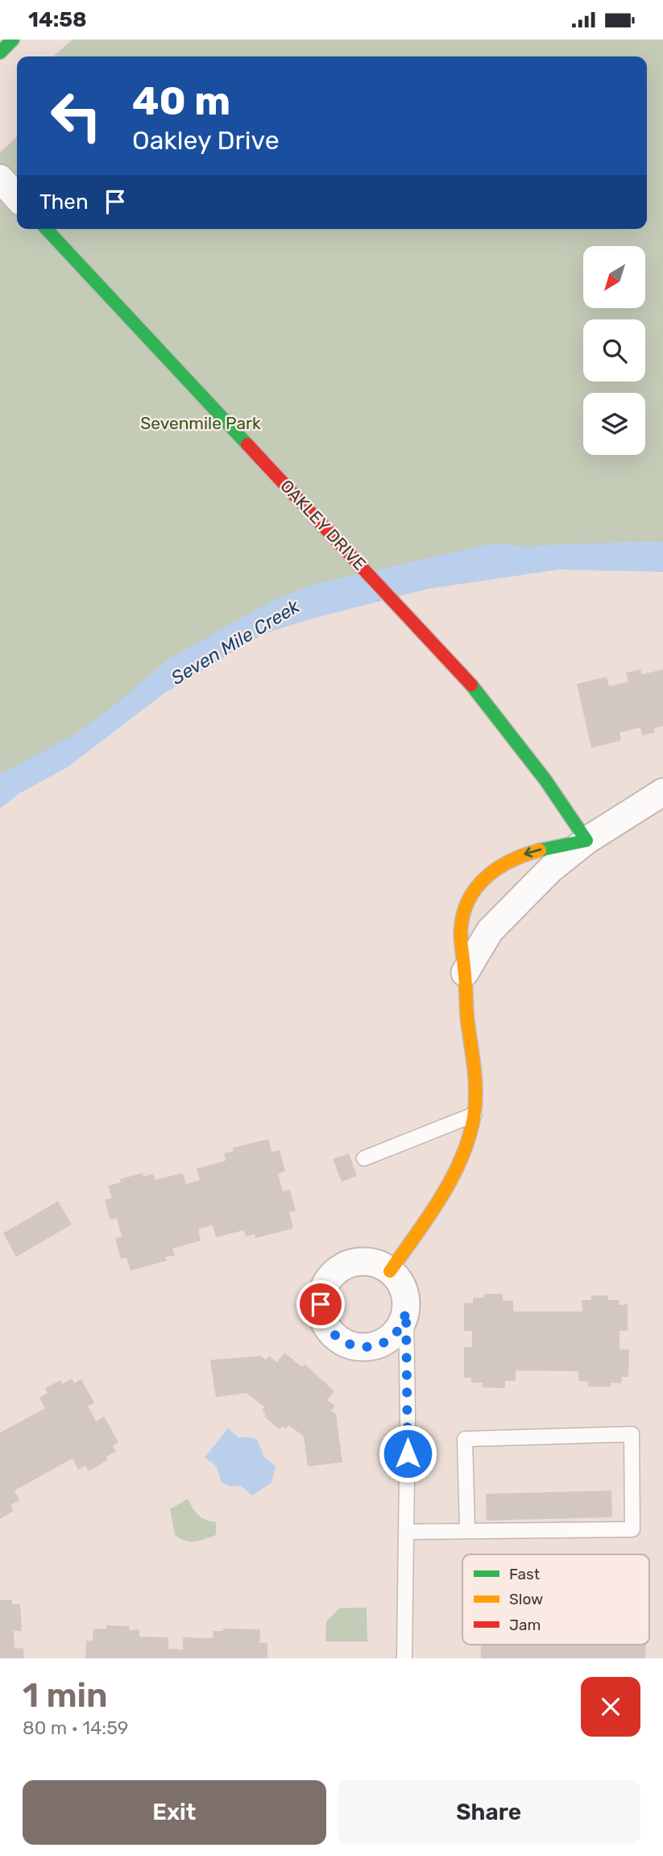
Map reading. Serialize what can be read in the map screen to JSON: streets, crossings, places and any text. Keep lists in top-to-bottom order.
{
  "streets": {
    "street": ["OAKLEY DRIVE"]
  },
  "water": ["Seven Mile Creek"],
  "parks": ["Sevenmile Park"],
  "legend": ["Fast", "Slow", "Jam"],
  "north": "bottom left",
  "page": {
    "status": "14:58",
    "turn": ["40 m", "Oakley Drive"],
    "then": "Then",
    "heading": ["1 min", "80 m · 14:59"],
    "buttons": ["Exit", "Share"]
  }
}
